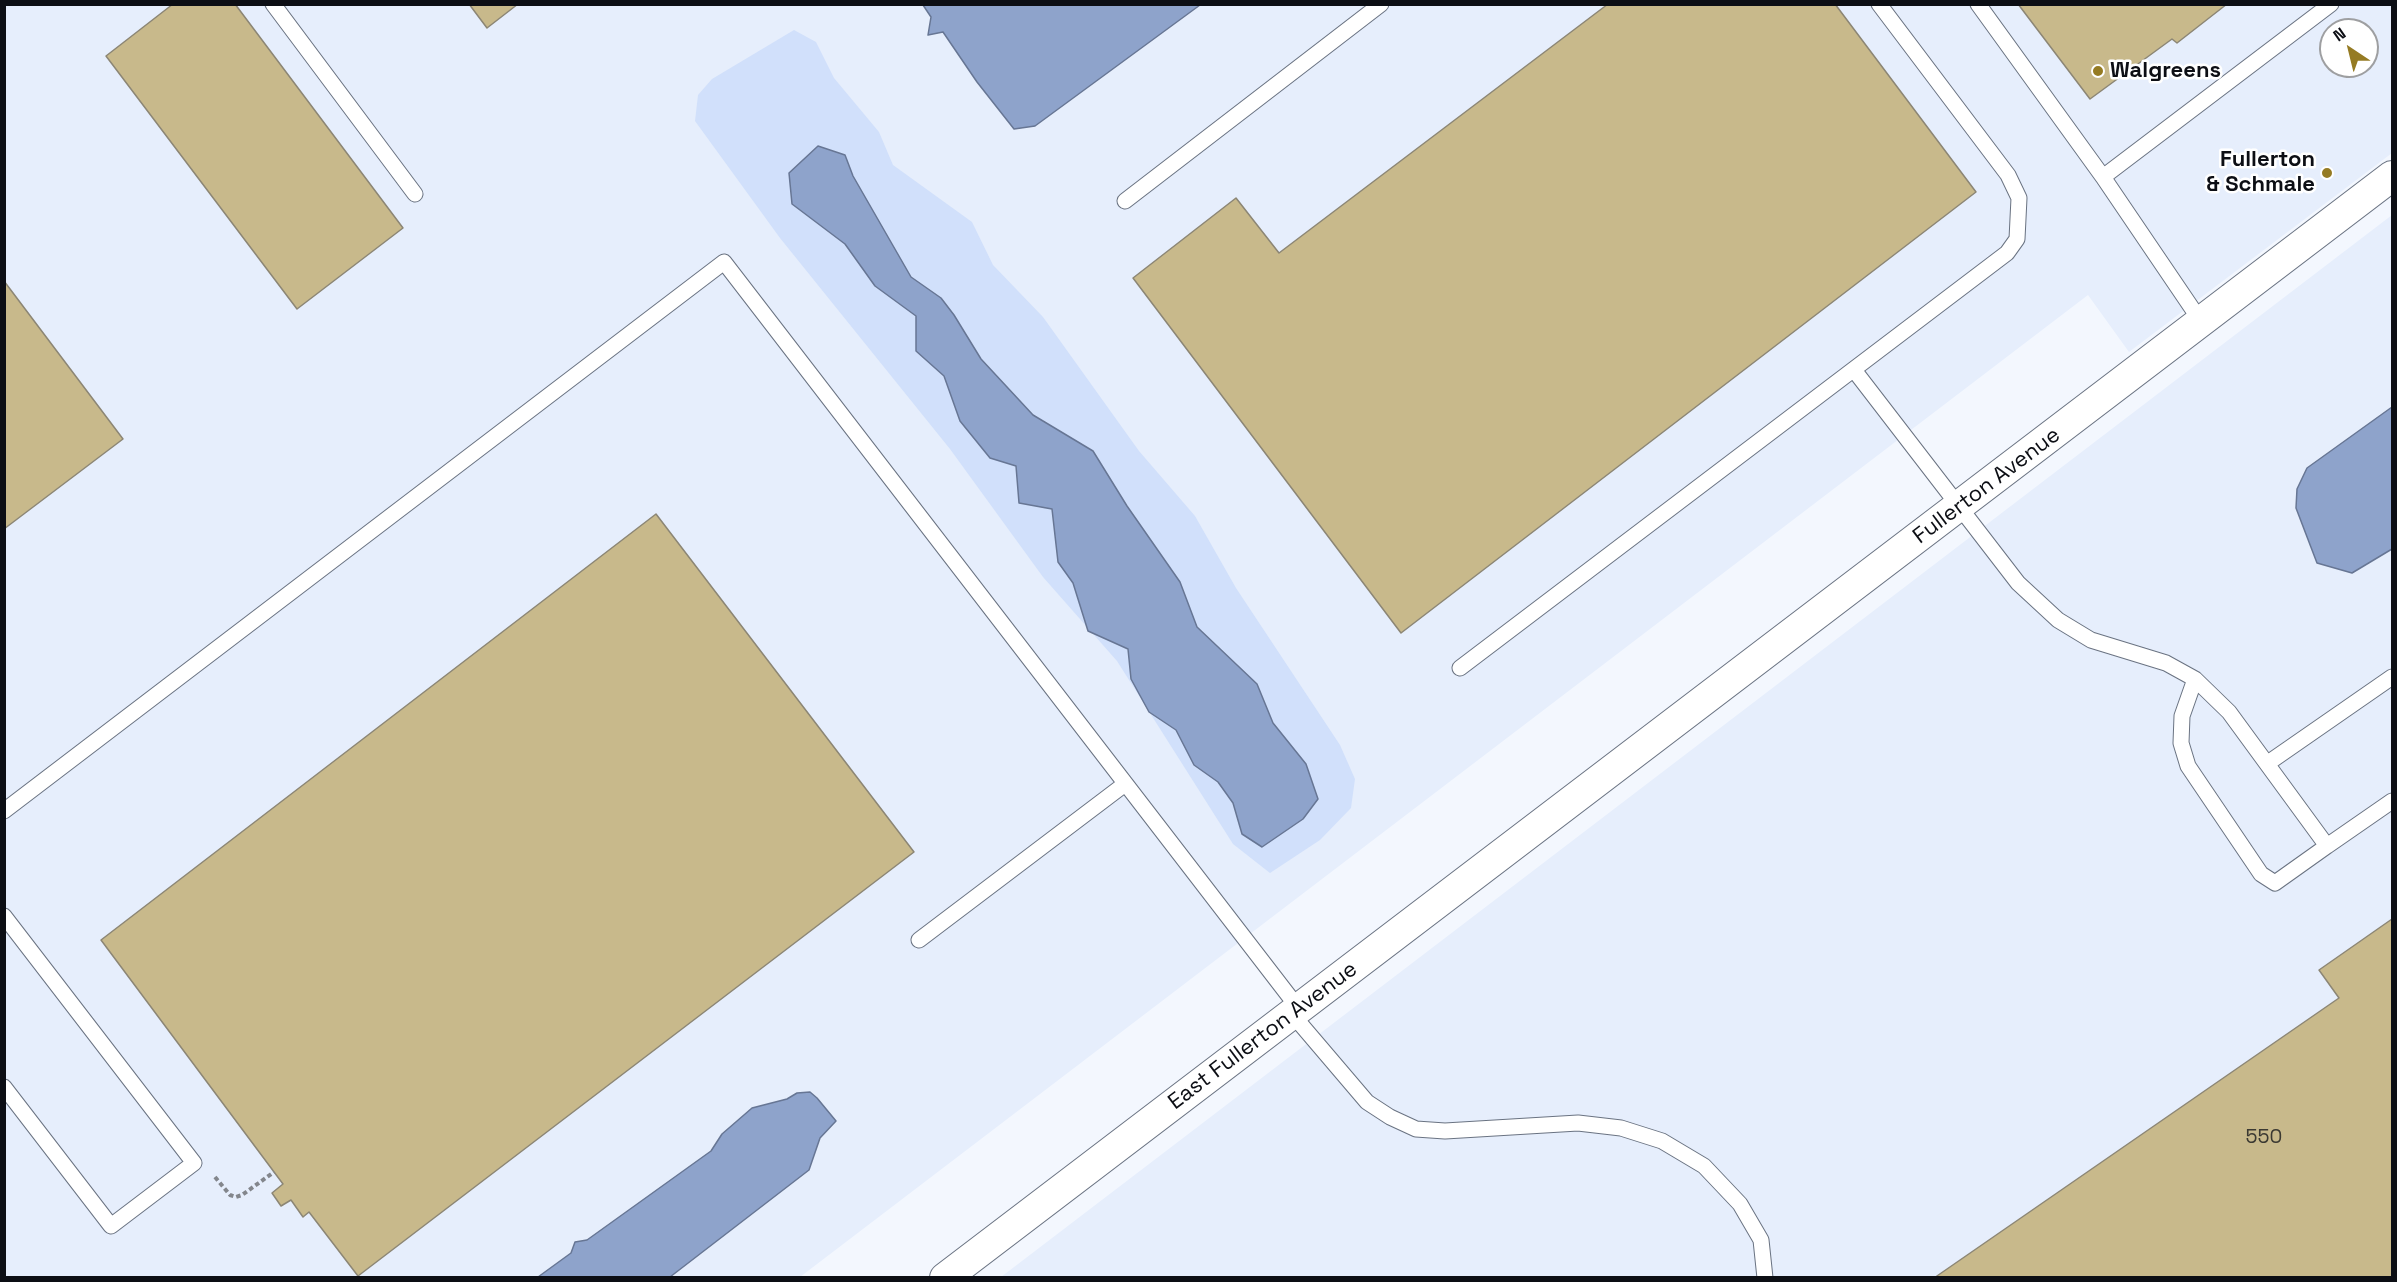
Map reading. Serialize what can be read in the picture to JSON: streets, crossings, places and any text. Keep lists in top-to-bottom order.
{
  "streets": {
    "street": ["Fullerton Avenue", "East Fullerton Avenue"]
  },
  "crossings": [
    ["Fullerton Avenue", "East Fullerton Avenue"]
  ],
  "places": ["Walgreens", "Fullerton & Schmale"],
  "house_numbers": ["550"],
  "north": "top left"
}
